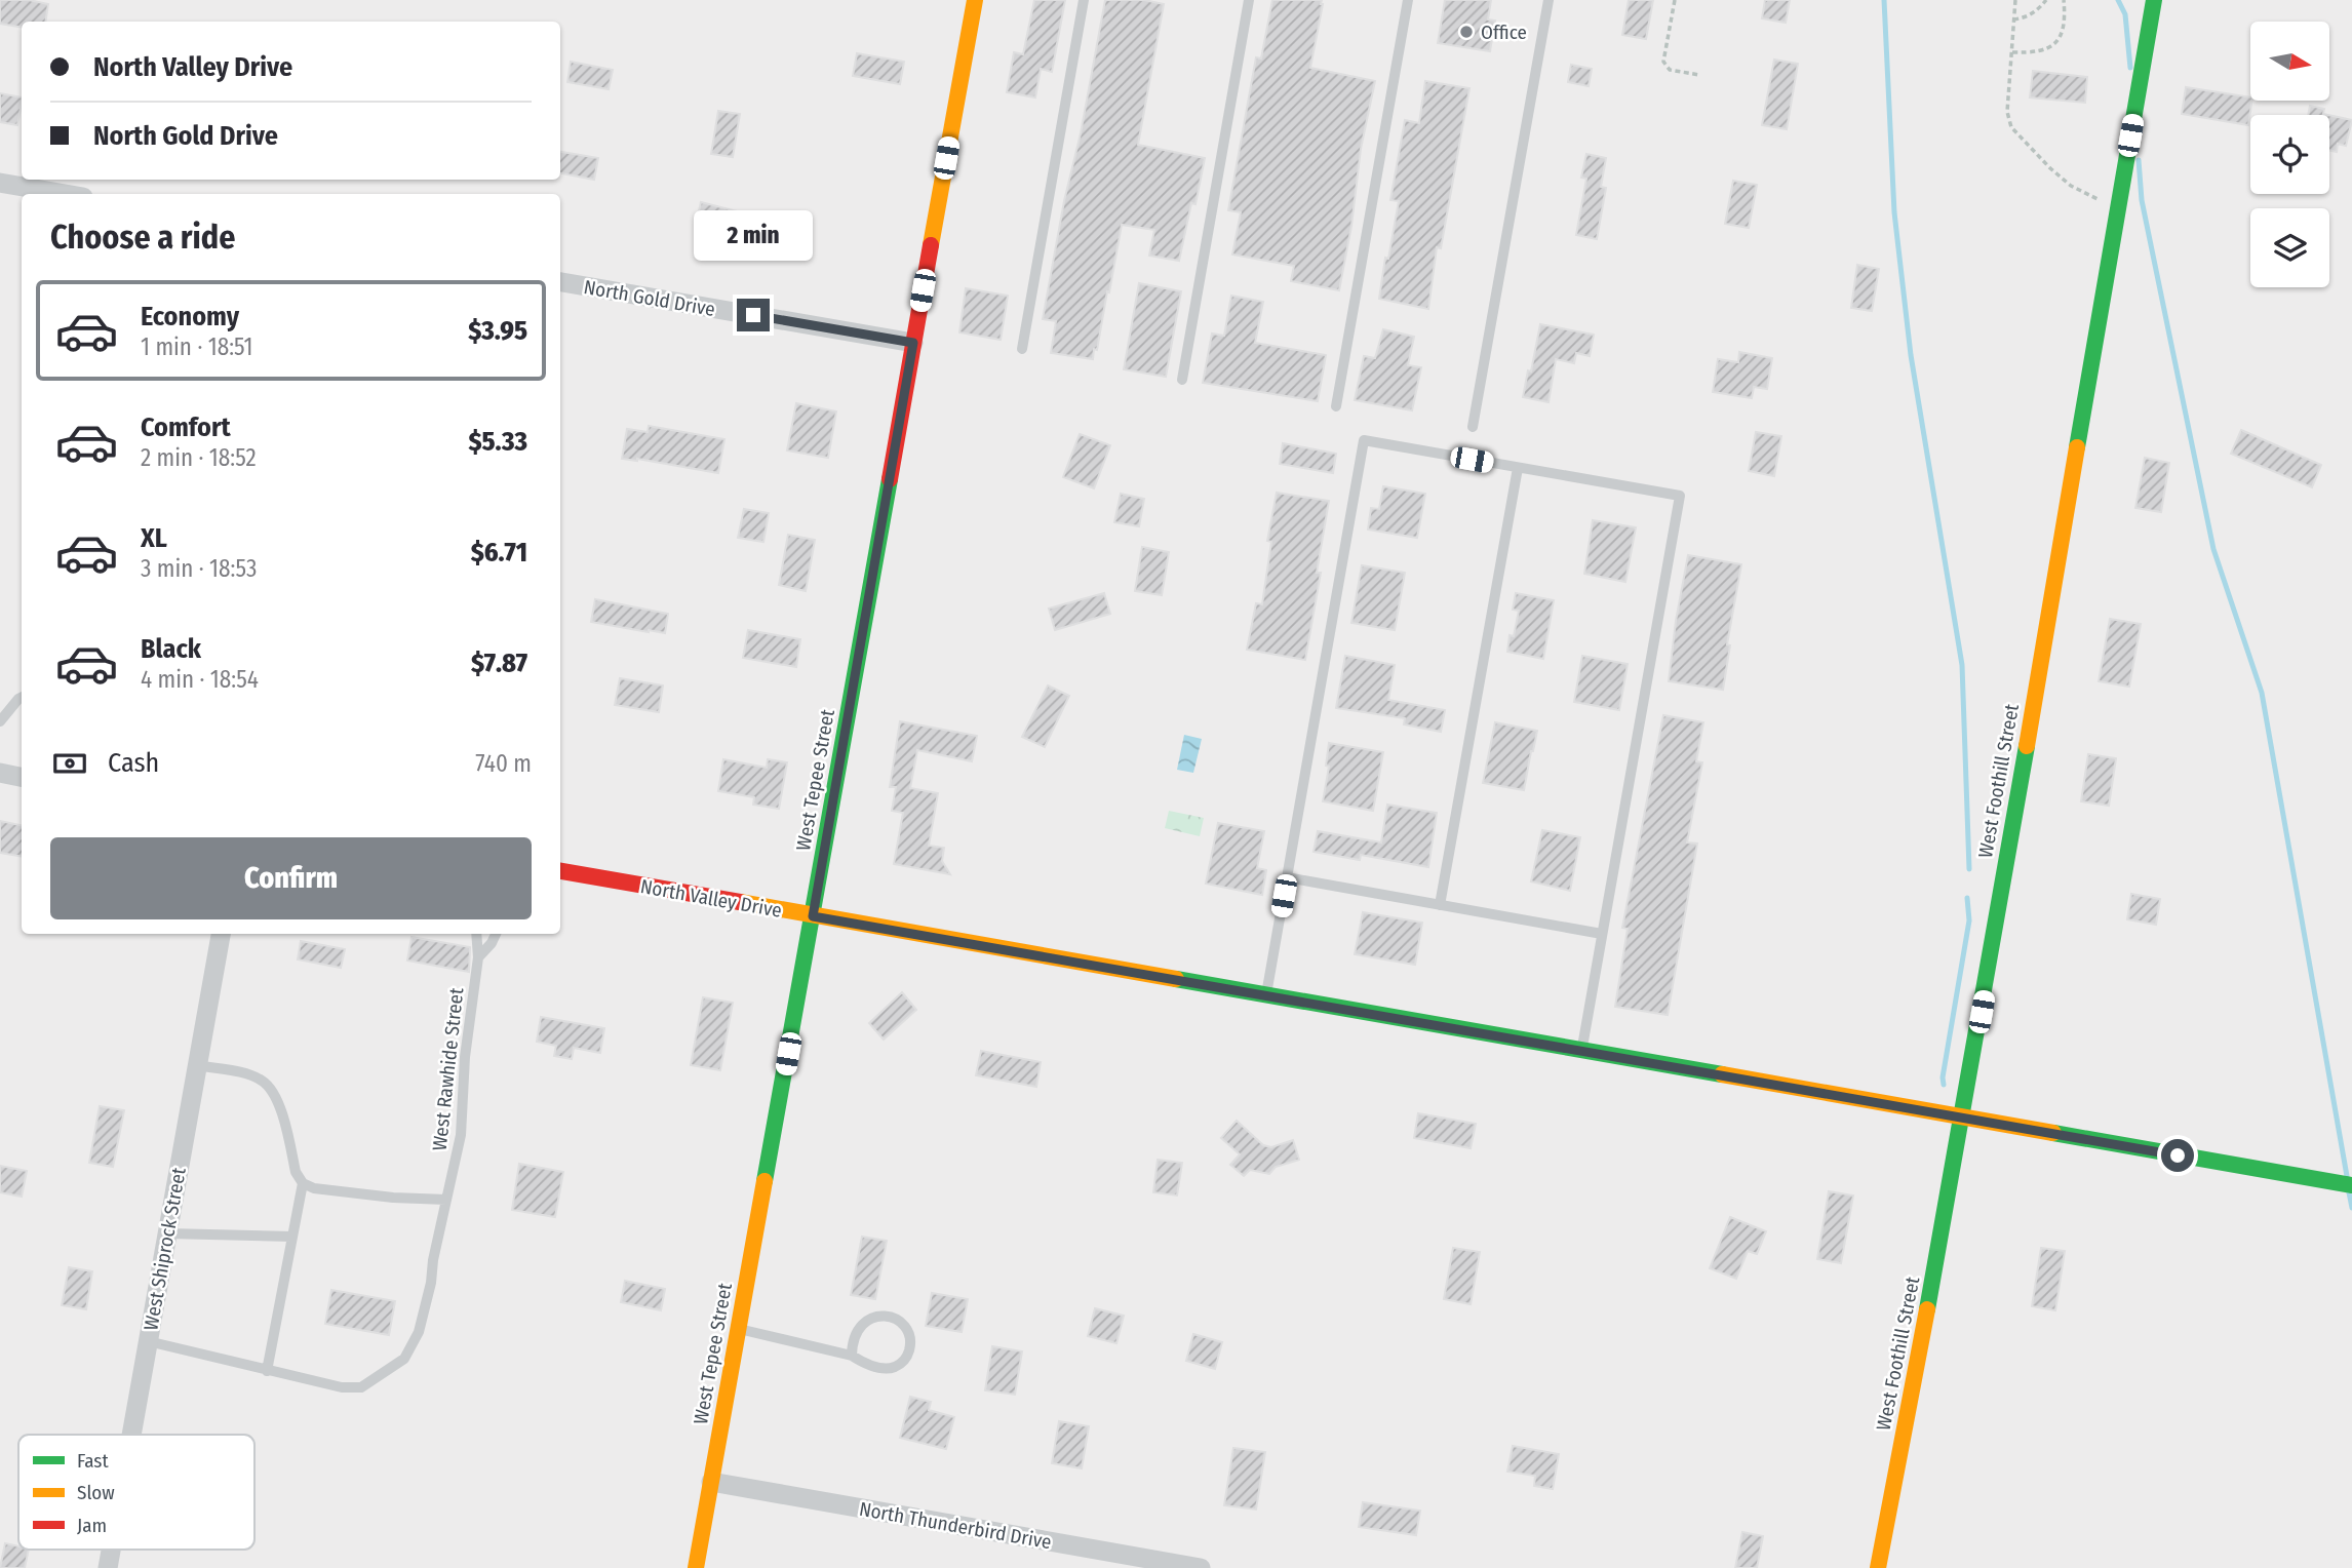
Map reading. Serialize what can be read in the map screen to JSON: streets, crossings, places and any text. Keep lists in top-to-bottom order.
{
  "streets": {
    "street": [
      "North Gold Drive",
      "West Tepee Street",
      "West Foothill Street",
      "North Valley Drive",
      "West Shiprock Street",
      "North Thunderbird Drive"
    ],
    "lane": ["West Rawhide Street"]
  },
  "crossings": [
    ["North Gold Drive", "West Tepee Street"],
    ["West Tepee Street", "North Valley Drive"],
    ["West Tepee Street", "North Thunderbird Drive"],
    ["West Foothill Street", "North Valley Drive"],
    ["West Rawhide Street", "West Shiprock Street"]
  ],
  "places": ["Office"],
  "legend": ["Fast", "Slow", "Jam"],
  "north": "right",
  "page": {
    "banner": ["North Valley Drive", "North Gold Drive"],
    "heading": "Choose a ride",
    "bubble": "2 min",
    "list": [
      {
        "name": "Economy",
        "note": "1 min · 18:51",
        "value": "$3.95"
      },
      {
        "name": "Comfort",
        "note": "2 min · 18:52",
        "value": "$5.33"
      },
      {
        "name": "XL",
        "note": "3 min · 18:53",
        "value": "$6.71"
      },
      {
        "name": "Black",
        "note": "4 min · 18:54",
        "value": "$7.87"
      }
    ],
    "pay": ["Cash", "740 m"],
    "buttons": "Confirm"
  }
}
